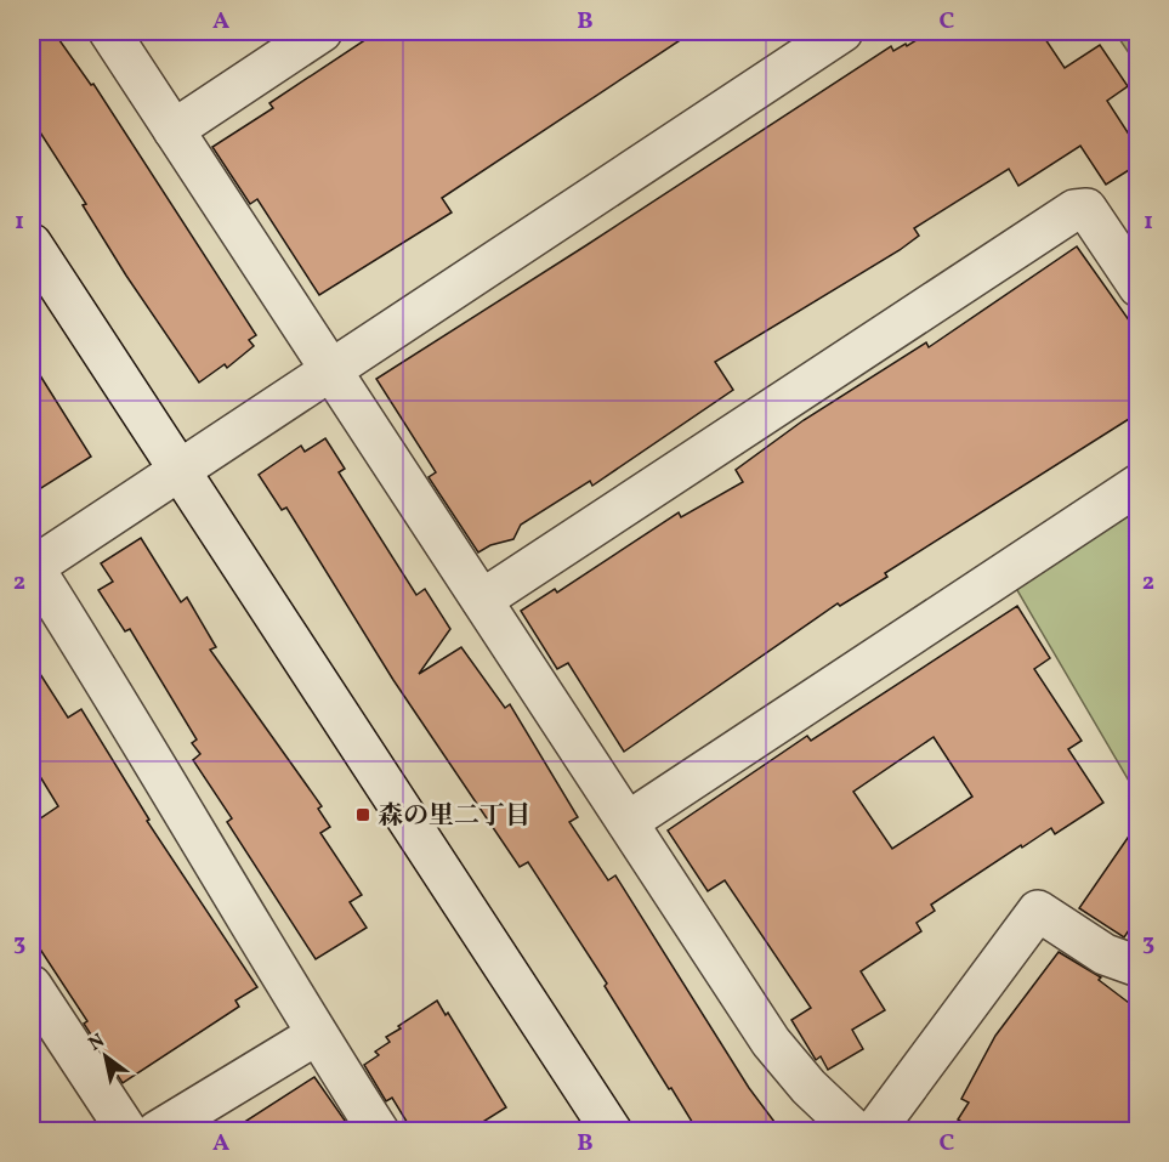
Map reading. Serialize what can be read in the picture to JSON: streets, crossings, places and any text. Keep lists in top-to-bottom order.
{
  "places": {
    "transit": ["森の里二丁目"]
  },
  "north": "top left",
  "grid": {
    "columns": ["A", "B", "C"],
    "rows": ["1", "2", "3"]
  }
}
